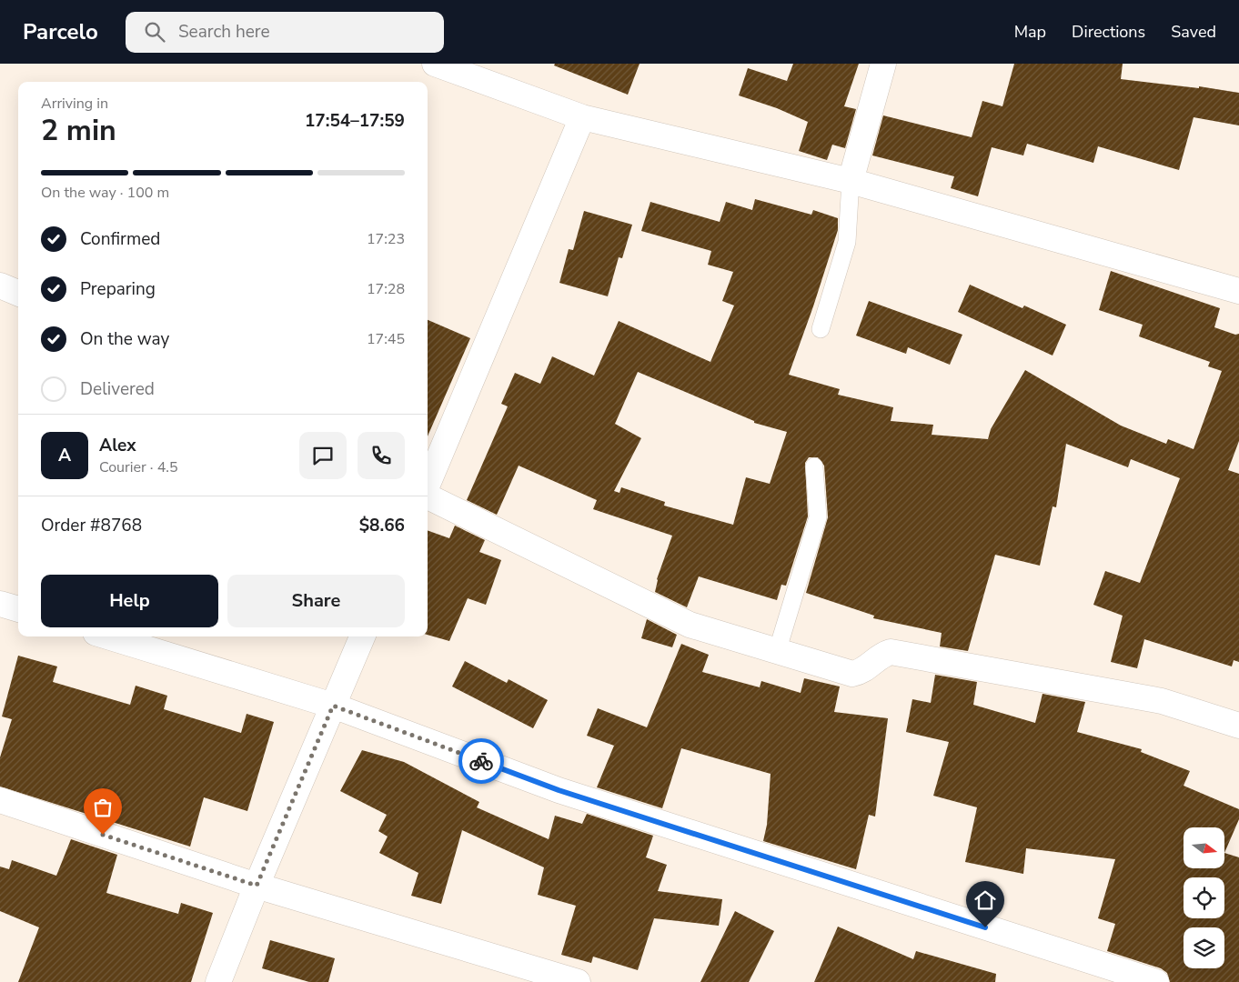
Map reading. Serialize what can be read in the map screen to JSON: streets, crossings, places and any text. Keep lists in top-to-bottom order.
{
  "north": "right",
  "page": {
    "header": "Parcelo",
    "search": "Search here",
    "nav": ["Map", "Directions", "Saved"],
    "heading": ["2 min", "Arriving in", "17:54–17:59"],
    "panel": [
      "Alex",
      "Courier · 4.5",
      "Order #8768",
      "$8.66"
    ],
    "bar": "On the way · 100 m",
    "list": [
      ["Confirmed", "17:23"],
      ["Preparing", "17:28"],
      ["On the way", "17:45"],
      "Delivered"
    ],
    "round": "A",
    "buttons": ["Help", "Share"]
  }
}
